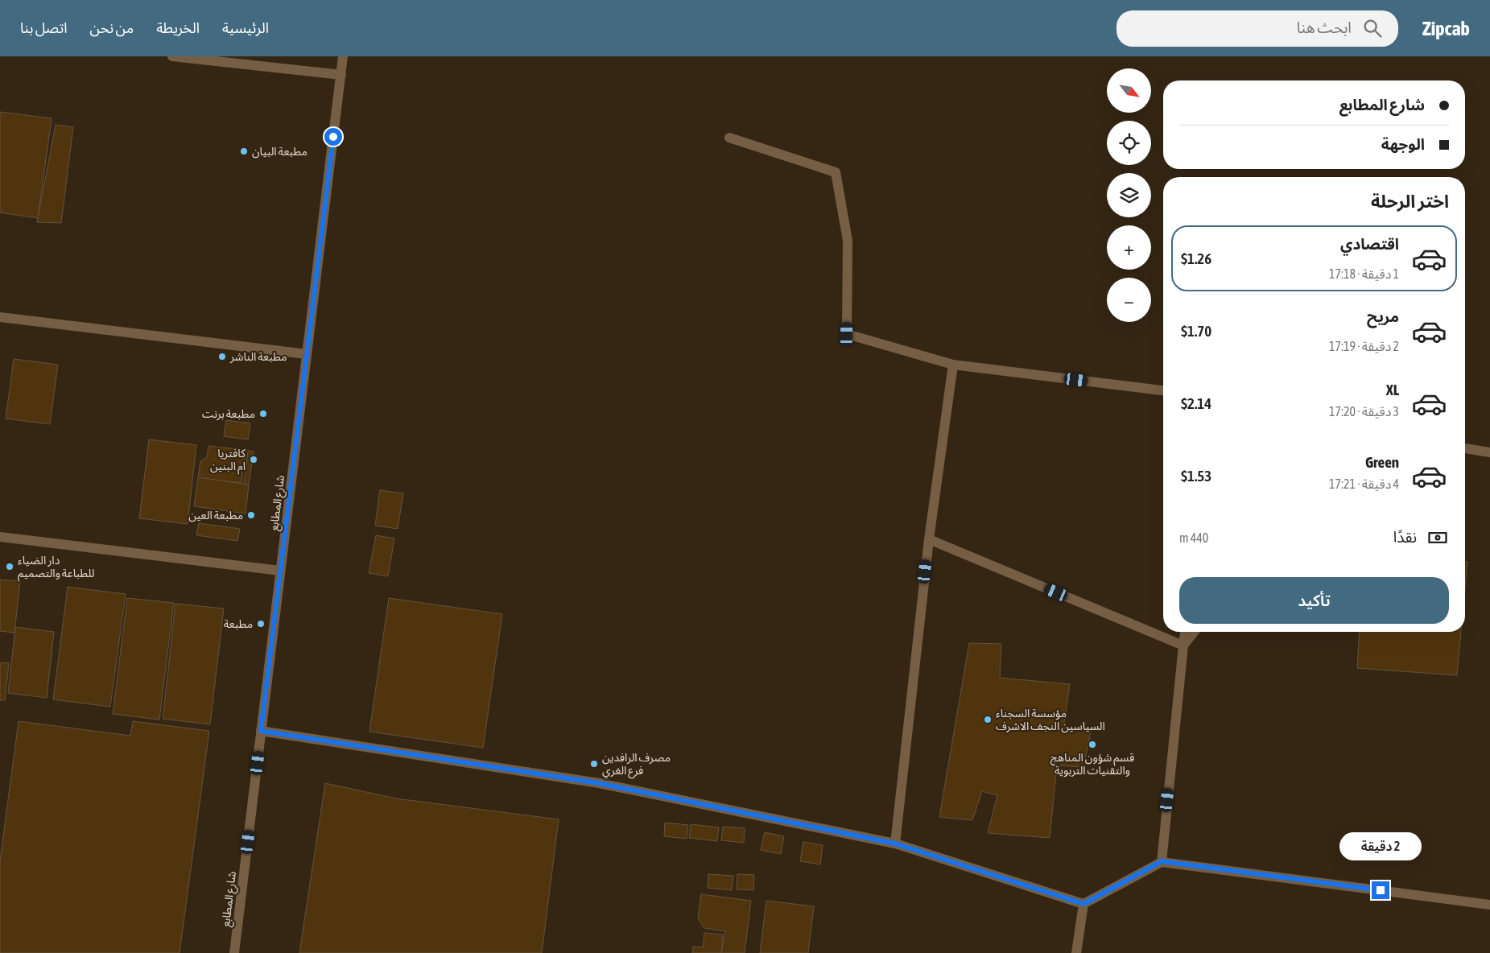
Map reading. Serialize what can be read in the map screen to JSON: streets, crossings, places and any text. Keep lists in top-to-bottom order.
{
  "streets": {
    "street": ["شارع المطابع"]
  },
  "places": [
    "مطبعة البيان",
    "مطبعة الناشر",
    "مطبعة برنت",
    "كافتريا ام البنين",
    "مطبعة العين",
    "دار الضياء للطباعة والتصميم",
    "مطبعة",
    "مؤسسة السجناء السياسين النجف الاشرف",
    "قسم شؤون المناهج والتقنيات التربوية",
    "مصرف الرافدين فرع الغري"
  ],
  "north": "bottom right",
  "page": {
    "header": "Zipcab",
    "search": "ابحث هنا",
    "nav": [
      "الرئيسية",
      "الخريطة",
      "من نحن",
      "اتصل بنا"
    ],
    "map_buttons": ["+", "−"],
    "banner": ["شارع المطابع", "الوجهة"],
    "heading": "اختر الرحلة",
    "list": [
      {
        "name": "اقتصادي",
        "note": "1 دقيقة · 17:18",
        "value": "$1.26"
      },
      {
        "name": "مريح",
        "note": "2 دقيقة · 17:19",
        "value": "$1.70"
      },
      {
        "name": "XL",
        "note": "3 دقيقة · 17:20",
        "value": "$2.14"
      },
      {
        "name": "Green",
        "note": "4 دقيقة · 17:21",
        "value": "$1.53"
      }
    ],
    "pay": ["نقدًا", "440 m"],
    "buttons": "تأكيد",
    "bubble": "2 دقيقة"
  }
}
